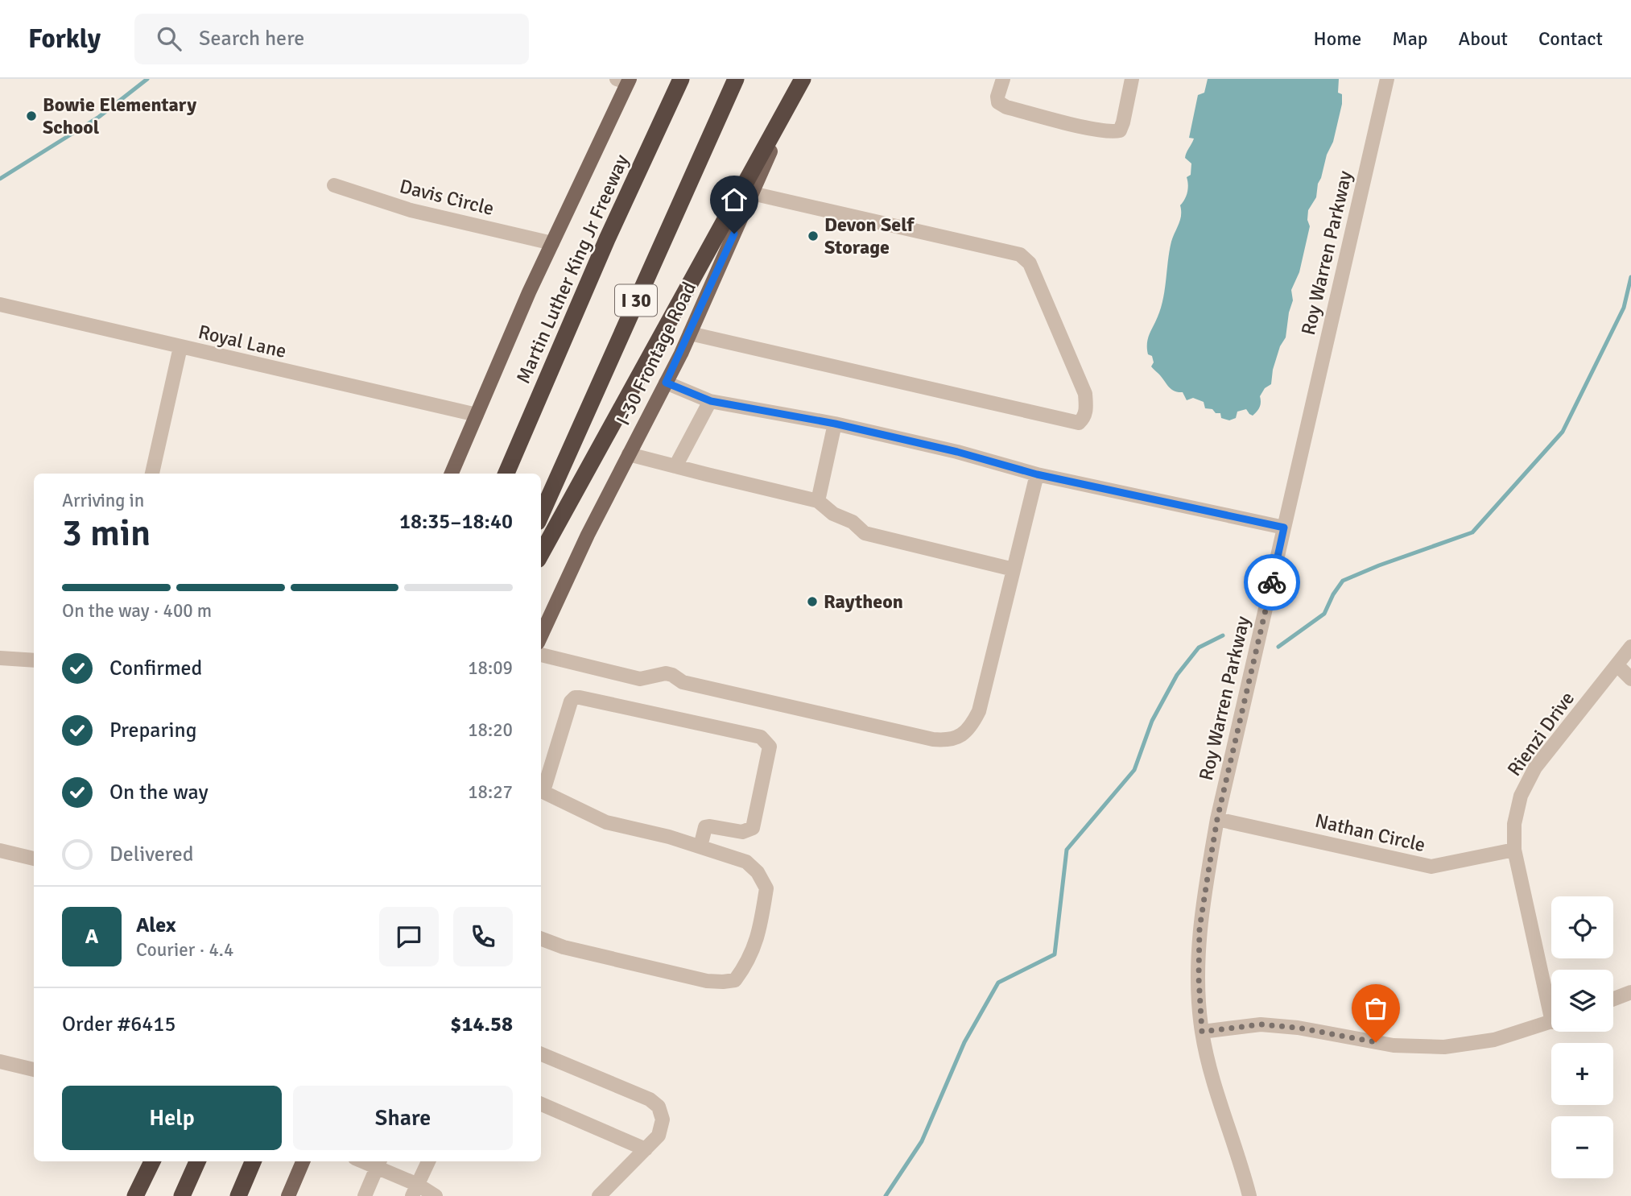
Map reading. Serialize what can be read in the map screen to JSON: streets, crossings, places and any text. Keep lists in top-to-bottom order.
{
  "streets": {
    "highway": ["Martin Luther King Jr Freeway", "I 30"],
    "main road": ["I-30 Frontage Road"],
    "street": [
      "Davis Circle",
      "Roy Warren Parkway",
      "Royal Lane",
      "Rienzi Drive",
      "Nathan Circle"
    ]
  },
  "crossings": [
    ["Roy Warren Parkway", "Nathan Circle"],
    ["Rienzi Drive", "Nathan Circle"]
  ],
  "places": ["Bowie Elementary School", "Devon Self Storage", "Raytheon"],
  "page": {
    "header": "Forkly",
    "search": "Search here",
    "nav": [
      "Home",
      "Map",
      "About",
      "Contact"
    ],
    "heading": ["3 min", "Arriving in", "18:35–18:40"],
    "panel": [
      "Alex",
      "Courier · 4.4",
      "Order #6415",
      "$14.58"
    ],
    "bar": "On the way · 400 m",
    "list": [
      ["Confirmed", "18:09"],
      ["Preparing", "18:20"],
      ["On the way", "18:27"],
      "Delivered"
    ],
    "map_buttons": ["+", "−"],
    "round": "A",
    "buttons": ["Help", "Share"]
  }
}
